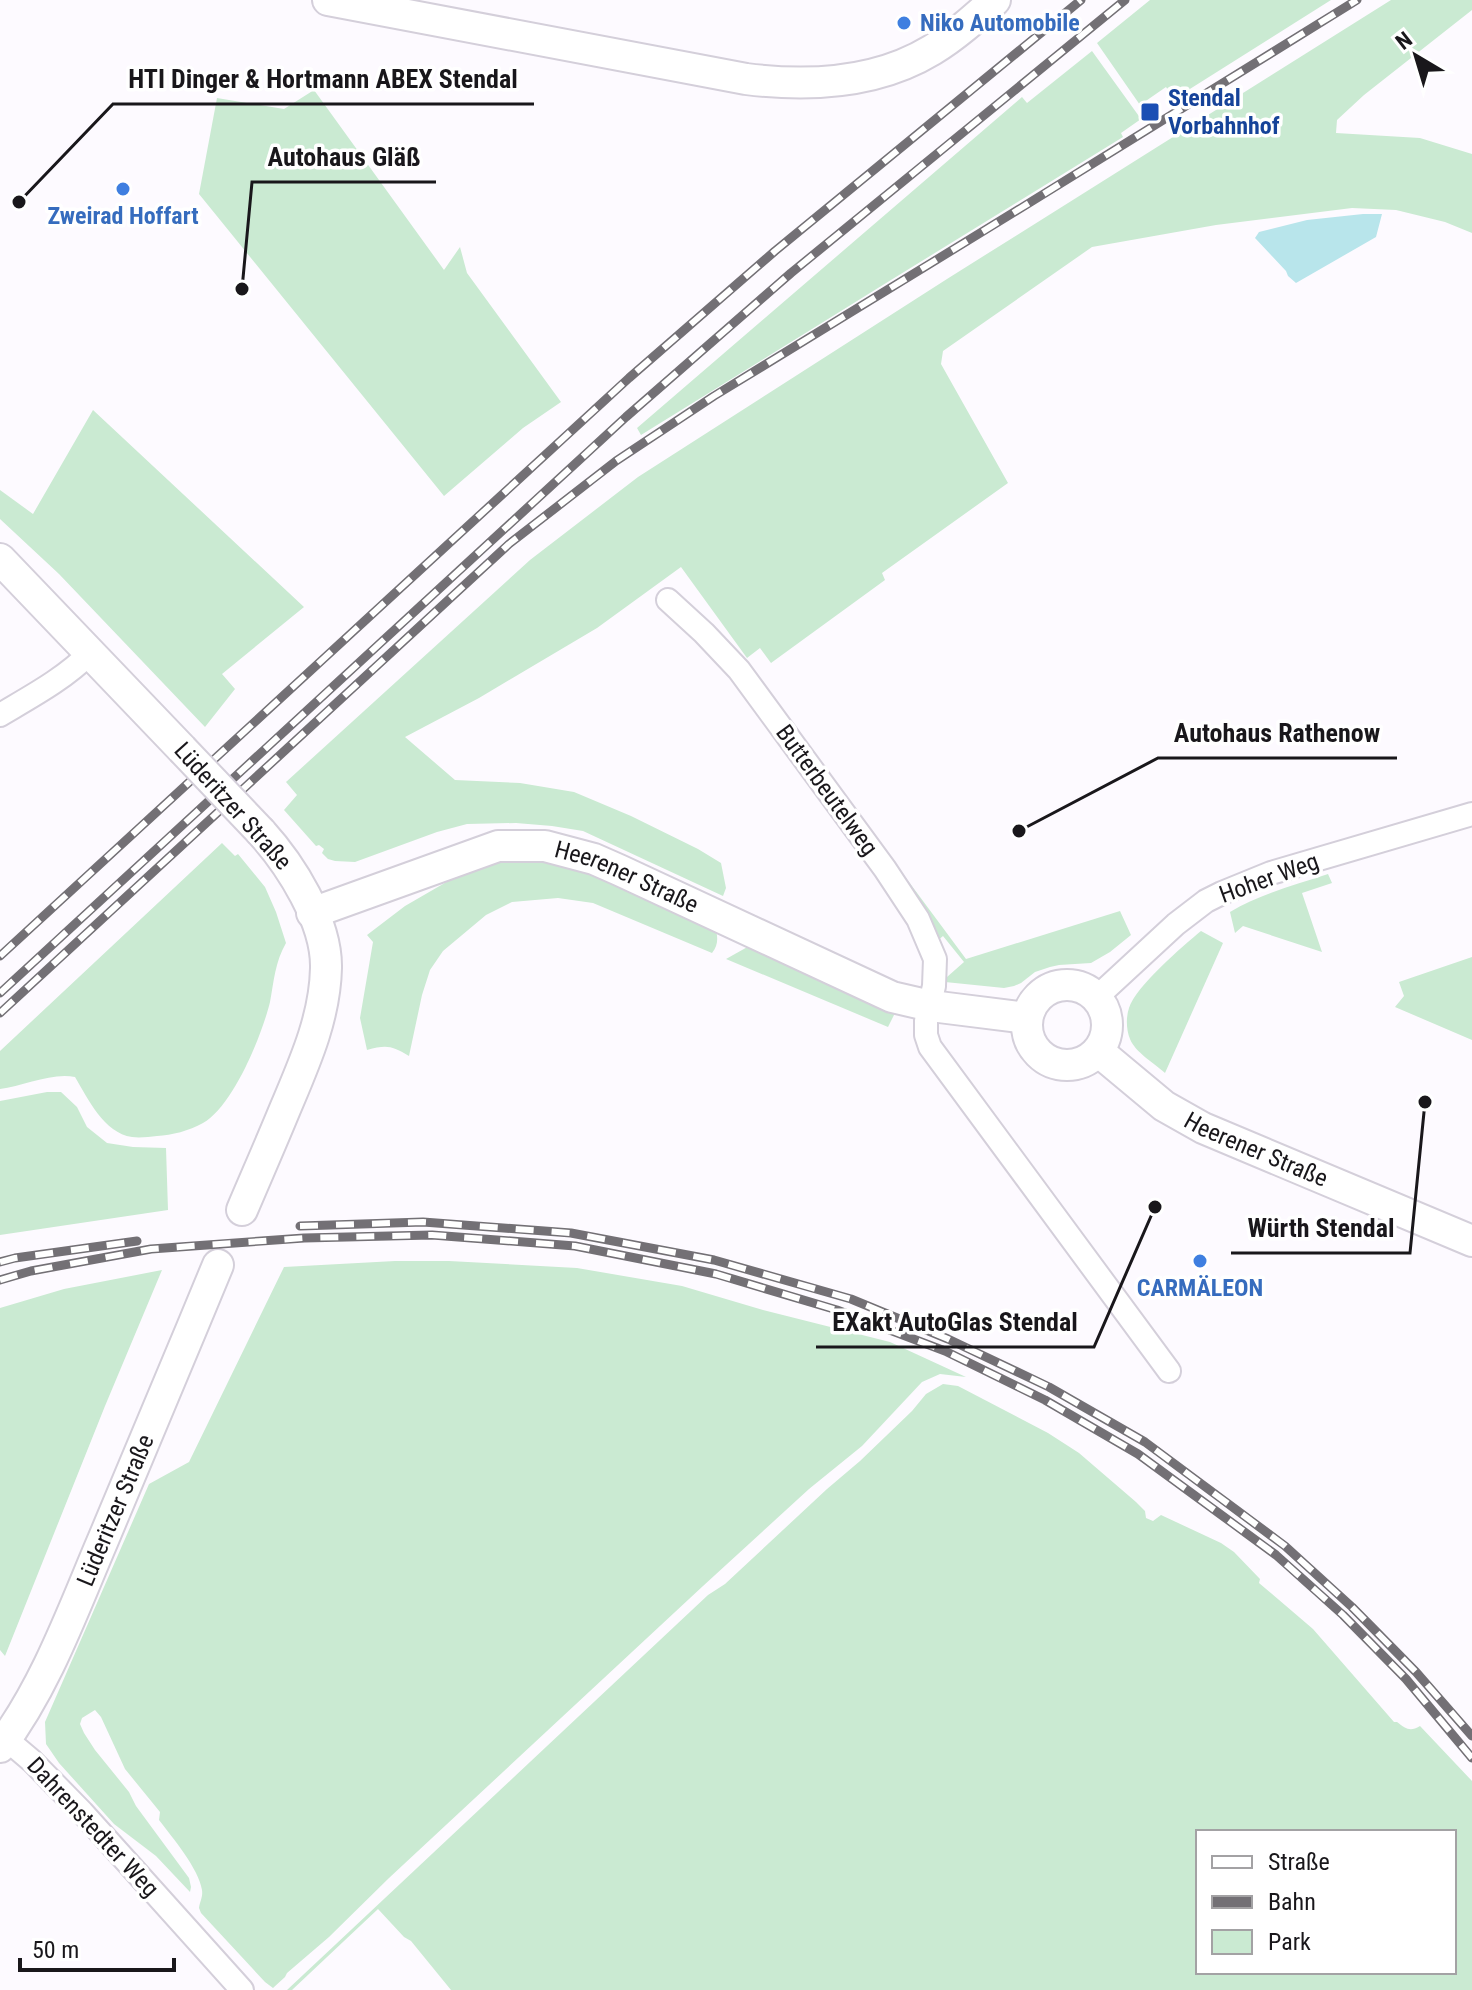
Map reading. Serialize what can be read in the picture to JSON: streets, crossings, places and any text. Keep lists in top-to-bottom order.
{
  "streets": {
    "main road": ["Lüderitzer Straße", "Heerener Straße"],
    "street": ["Butterbeutelweg", "Hoher Weg", "Dahrenstedter Weg"]
  },
  "crossings": [
    ["Butterbeutelweg", "Heerener Straße"],
    ["Lüderitzer Straße", "Heerener Straße"],
    ["Lüderitzer Straße", "Dahrenstedter Weg"],
    ["Heerener Straße", "Hoher Weg"]
  ],
  "places": {
    "other": [
      "Niko Automobile",
      "Zweirad Hoffart",
      "HTI Dinger & Hortmann ABEX Stendal",
      "Autohaus Gläß",
      "Autohaus Rathenow",
      "Würth Stendal",
      "EXakt AutoGlas Stendal",
      "CARMÄLEON"
    ],
    "transit": ["Stendal Vorbahnhof"]
  },
  "legend": ["Straße", "Bahn", "Park"],
  "scale_bar": "50 m",
  "north": "top left"
}
